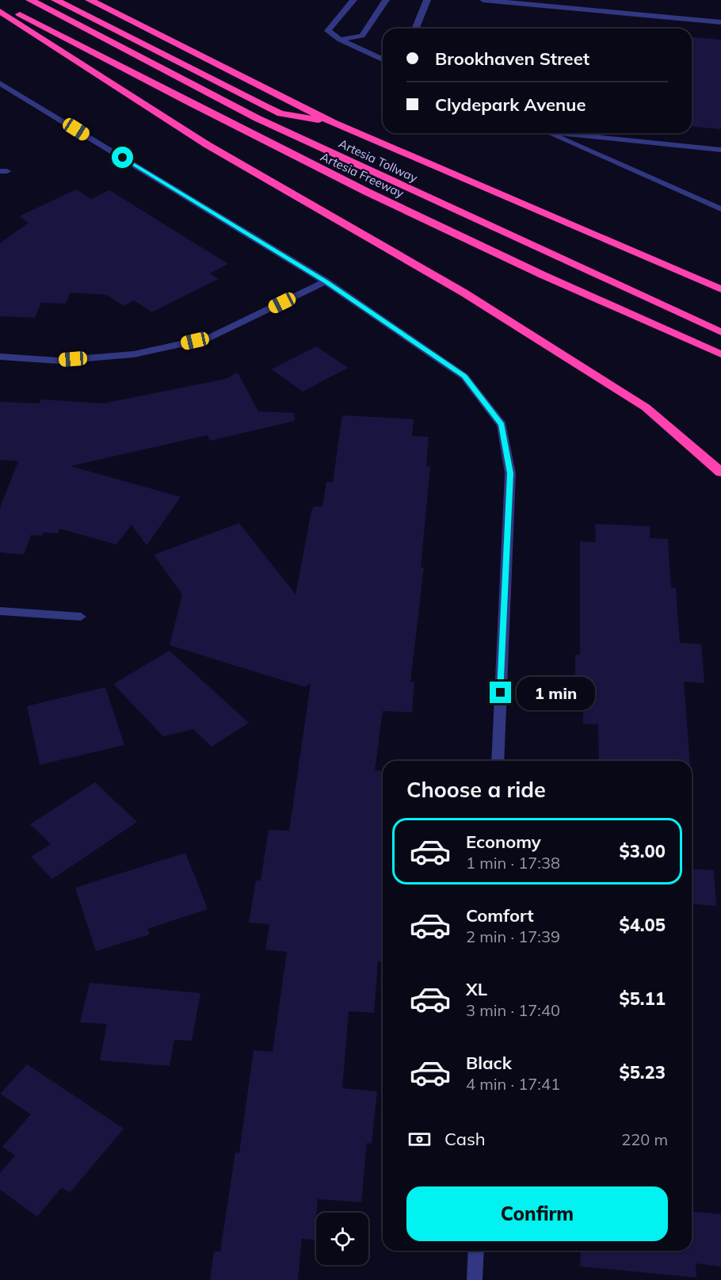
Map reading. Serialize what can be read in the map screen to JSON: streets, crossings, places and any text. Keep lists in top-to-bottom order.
{
  "streets": {
    "highway": ["Artesia Tollway", "Artesia Freeway"]
  },
  "page": {
    "banner": ["Brookhaven Street", "Clydepark Avenue"],
    "bubble": "1 min",
    "heading": "Choose a ride",
    "list": [
      {
        "name": "Economy",
        "note": "1 min · 17:38",
        "value": "$3.00"
      },
      {
        "name": "Comfort",
        "note": "2 min · 17:39",
        "value": "$4.05"
      },
      {
        "name": "XL",
        "note": "3 min · 17:40",
        "value": "$5.11"
      },
      {
        "name": "Black",
        "note": "4 min · 17:41",
        "value": "$5.23"
      }
    ],
    "pay": ["Cash", "220 m"],
    "buttons": "Confirm"
  }
}
